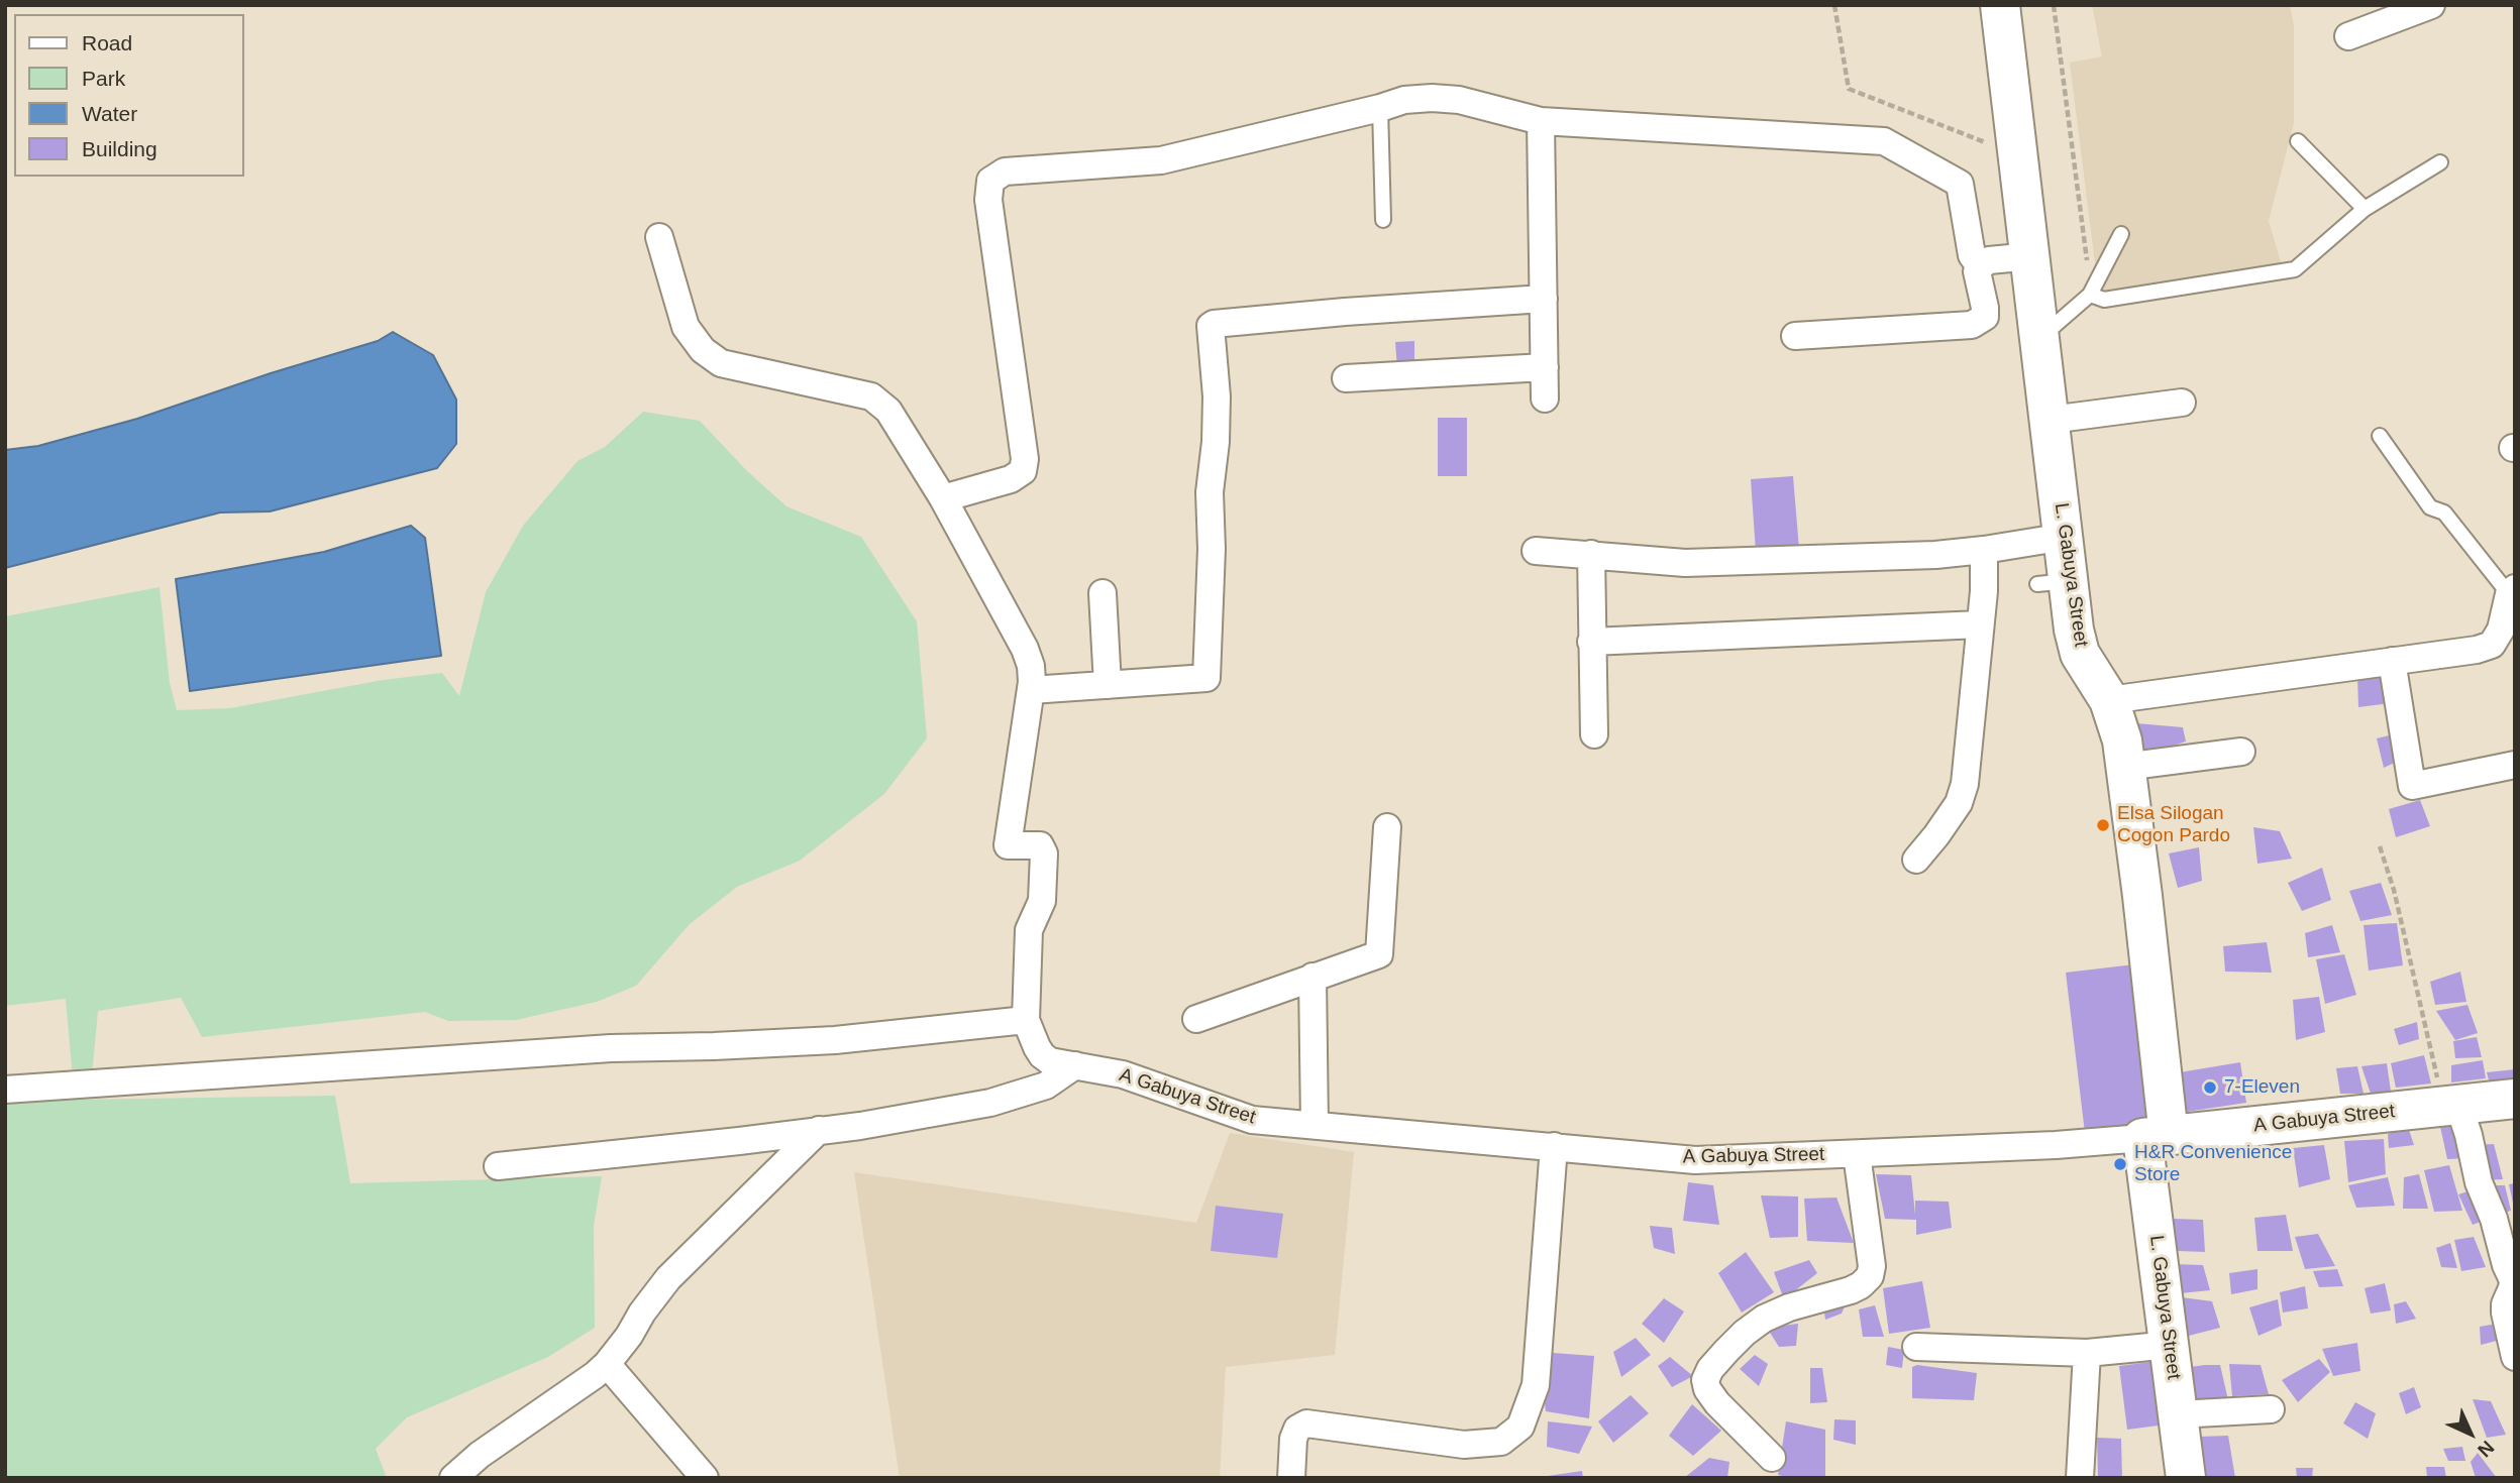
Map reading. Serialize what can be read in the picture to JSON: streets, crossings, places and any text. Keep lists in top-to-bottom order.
{
  "streets": {
    "street": ["L. Gabuya Street", "A Gabuya Street"]
  },
  "crossings": [
    ["L. Gabuya Street", "A Gabuya Street"]
  ],
  "places": ["Elsa Silogan Cogon Pardo", "7-Eleven", "H&R Convenience Store"],
  "legend": [
    "Road",
    "Park",
    "Water",
    "Building"
  ],
  "north": "bottom right"
}
